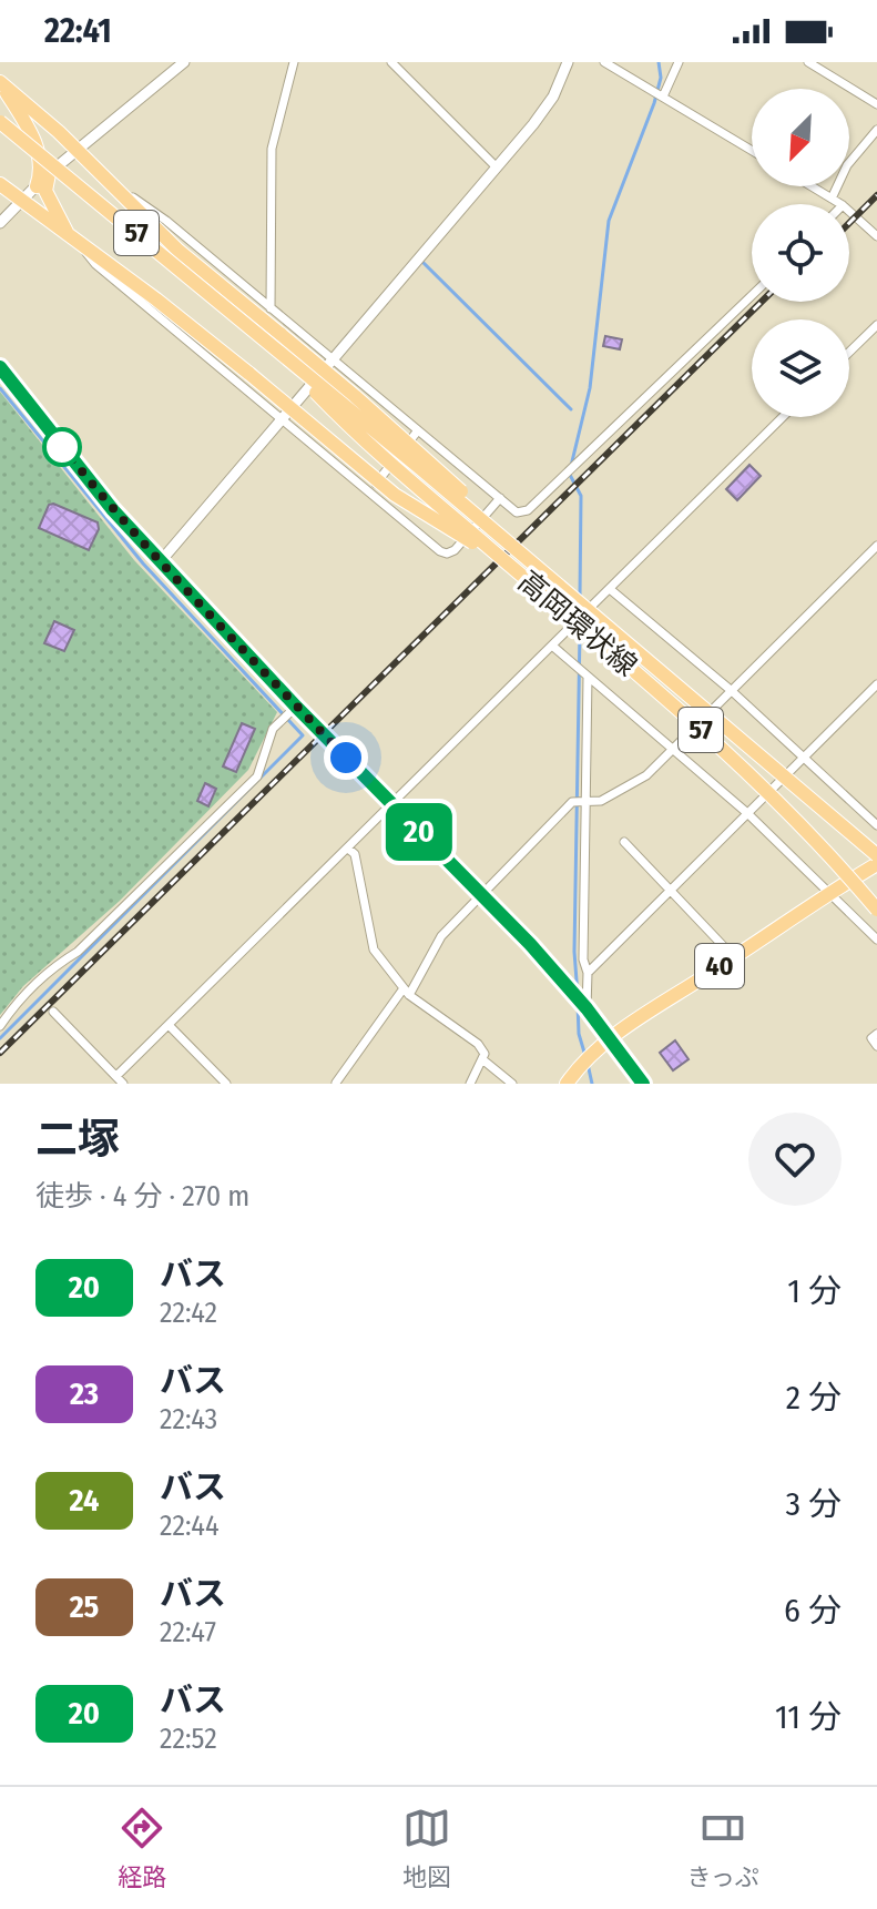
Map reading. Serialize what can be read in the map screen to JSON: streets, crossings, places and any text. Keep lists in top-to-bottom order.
{
  "streets": {
    "main road": ["57", "高岡環状線", "40"]
  },
  "crossings": [
    ["57", "高岡環状線"]
  ],
  "lines": ["bus line 20"],
  "north": "bottom left",
  "page": {
    "status": "22:41",
    "on_map": "20",
    "heading": ["二塚", "徒歩 · 4 分 · 270 m"],
    "list": [
      {
        "mark": "20",
        "name": "バス",
        "note": "22:42",
        "value": "1 分"
      },
      {
        "mark": "23",
        "name": "バス",
        "note": "22:43",
        "value": "2 分"
      },
      {
        "mark": "24",
        "name": "バス",
        "note": "22:44",
        "value": "3 分"
      },
      {
        "mark": "25",
        "name": "バス",
        "note": "22:47",
        "value": "6 分"
      },
      {
        "mark": "20",
        "name": "バス",
        "note": "22:52",
        "value": "11 分"
      }
    ],
    "tabs": ["経路", "地図", "きっぷ"]
  }
}
